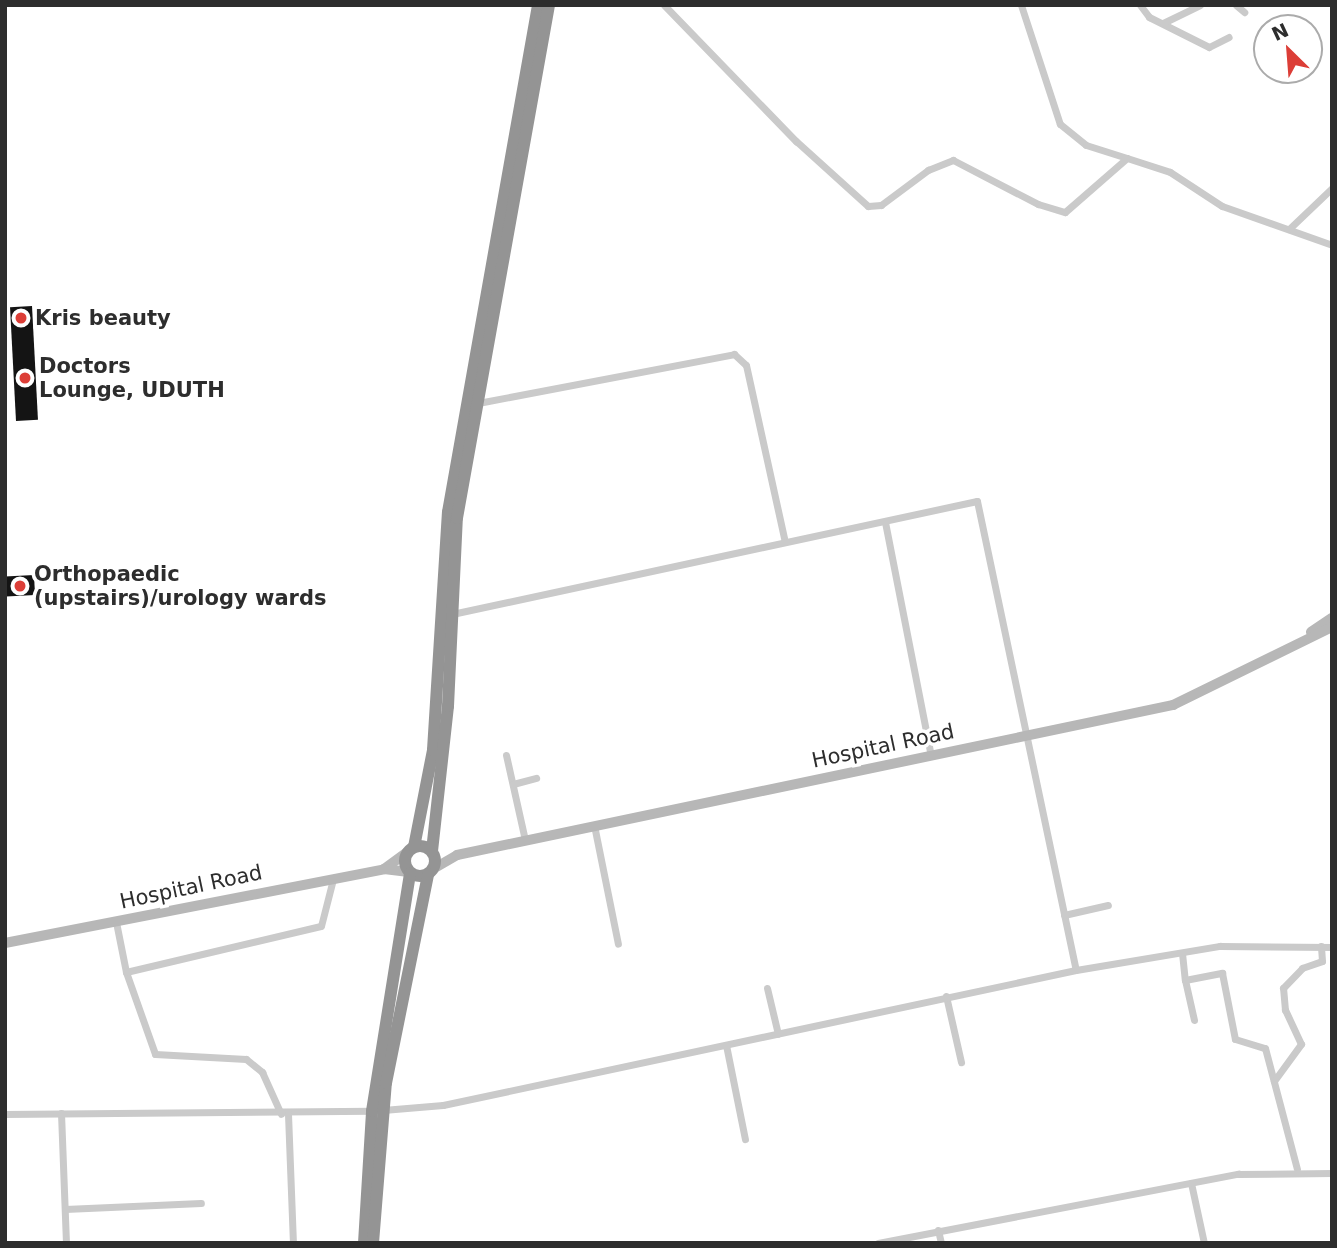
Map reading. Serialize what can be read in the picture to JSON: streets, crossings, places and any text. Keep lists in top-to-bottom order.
{
  "streets": {
    "street": ["Hospital Road"]
  },
  "places": ["Kris beauty", "Doctors Lounge, UDUTH", "Orthopaedic (upstairs)/urology wards"],
  "north": "top left"
}
